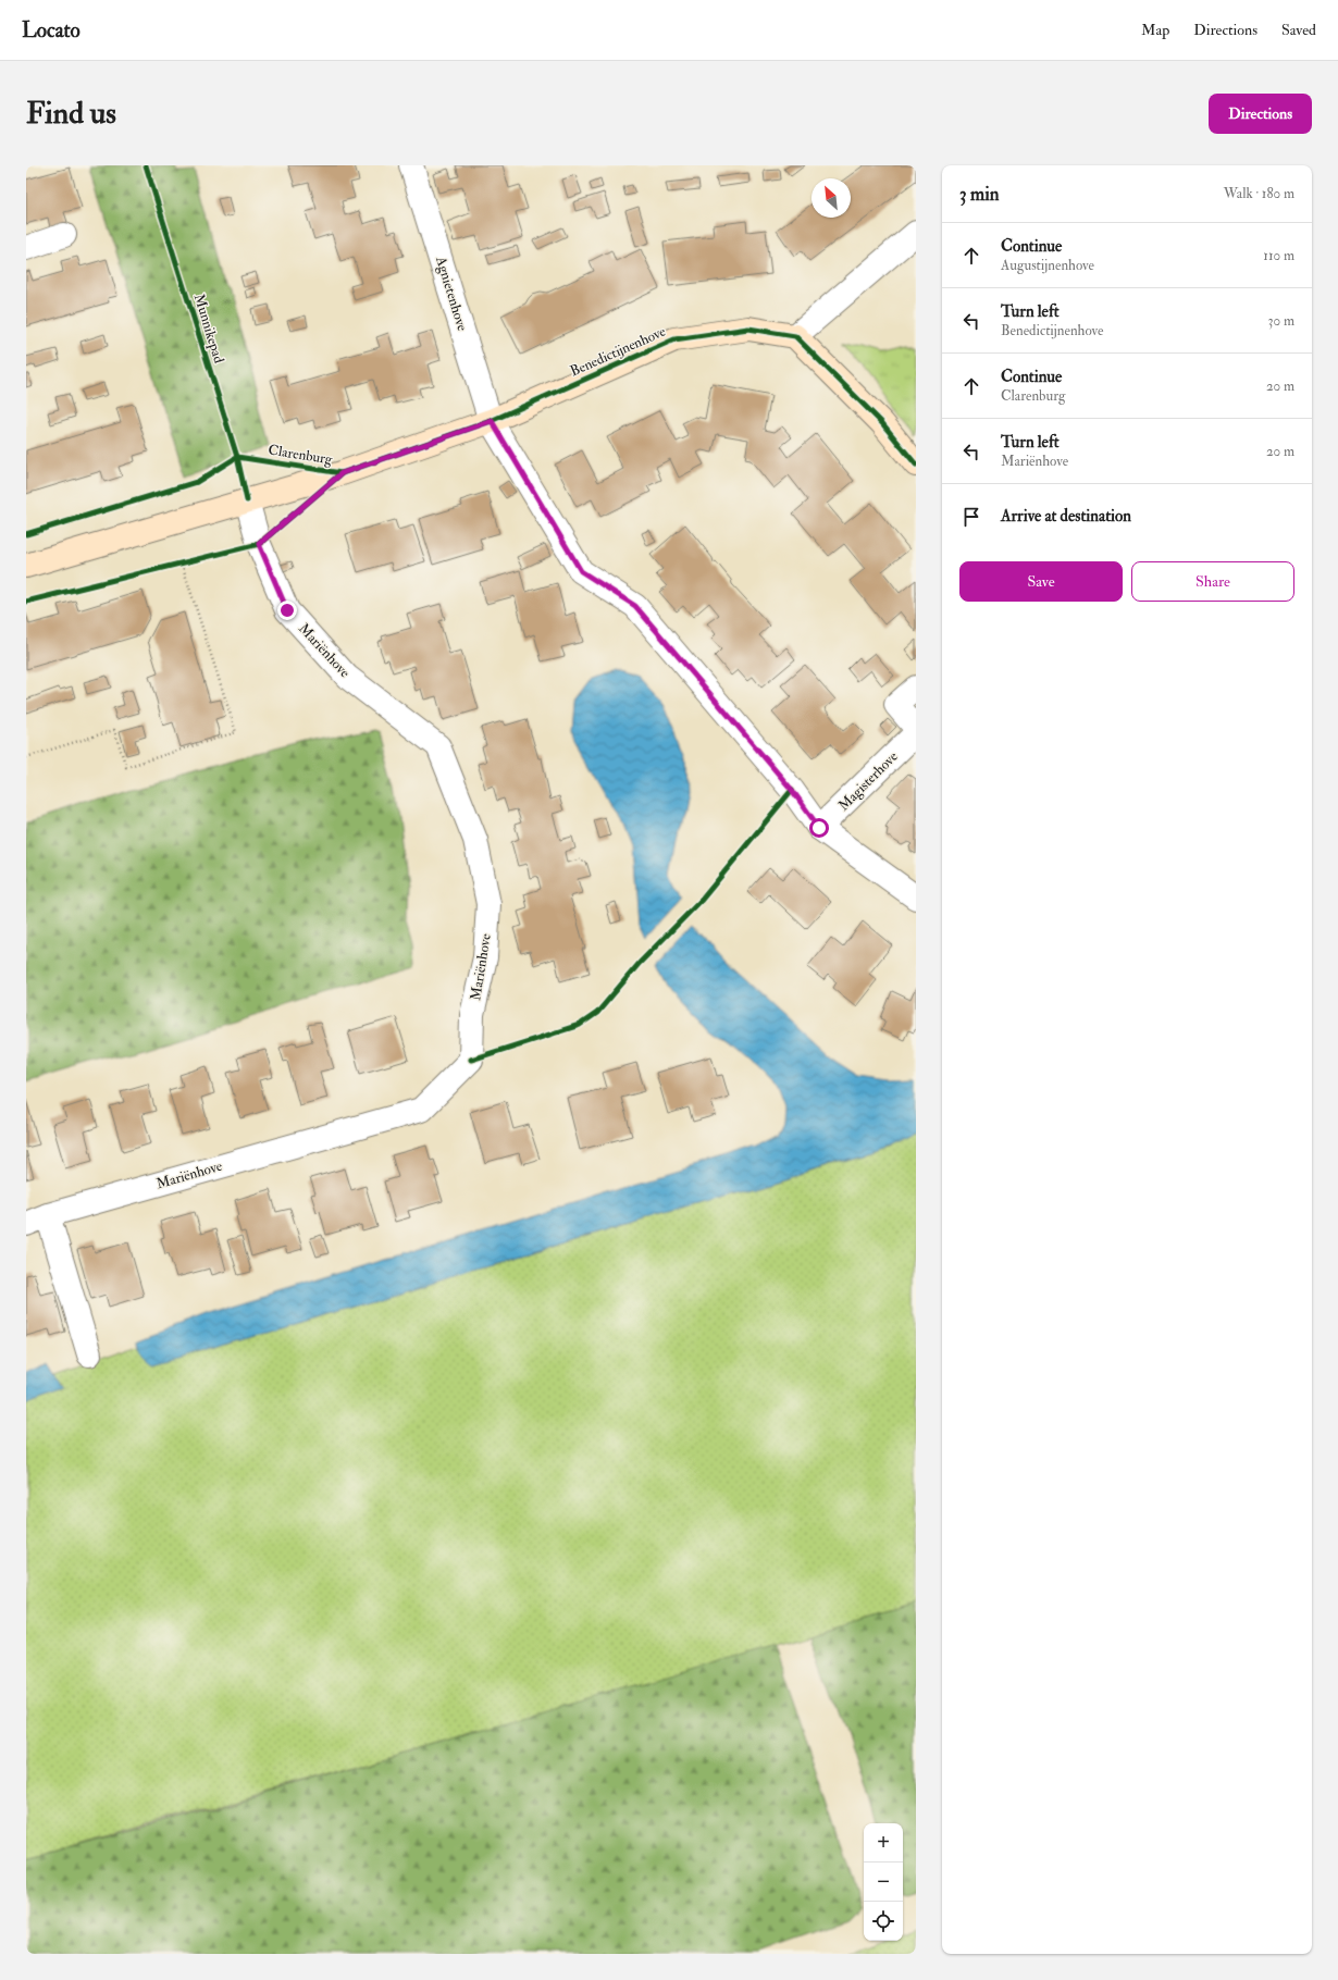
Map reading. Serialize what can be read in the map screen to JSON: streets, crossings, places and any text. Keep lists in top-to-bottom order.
{
  "streets": {
    "street": [
      "Agnietenhove",
      "Benedictijnenhove",
      "Mariënhove",
      "Magisterhove"
    ],
    "cycle path": ["Munnikepad", "Clarenburg"]
  },
  "crossings": [
    ["Agnietenhove", "Benedictijnenhove"],
    ["Agnietenhove", "Magisterhove"],
    ["Benedictijnenhove", "Mariënhove"]
  ],
  "north": "top left",
  "page": {
    "header": "Locato",
    "nav": ["Map", "Directions", "Saved"],
    "buttons": [
      "Directions",
      ["Save", "Share"]
    ],
    "title": "Find us",
    "heading": ["3 min", "Walk · 180 m"],
    "list": [
      ["Continue", "Augustijnenhove", "110 m"],
      ["Turn left", "Benedictijnenhove", "30 m"],
      ["Continue", "Clarenburg", "20 m"],
      ["Turn left", "Mariënhove", "20 m"],
      "Arrive at destination"
    ],
    "map_buttons": ["+", "−"]
  }
}
